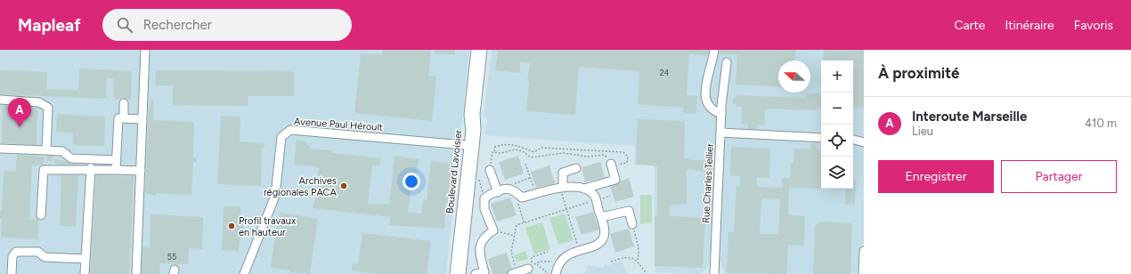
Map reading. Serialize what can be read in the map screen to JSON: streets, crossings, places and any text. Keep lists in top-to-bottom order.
{
  "streets": {
    "street": ["Avenue Paul Héroult", "Boulevard Lavoisier", "Rue Charles Tellier"]
  },
  "crossings": [
    ["Avenue Paul Héroult", "Boulevard Lavoisier"]
  ],
  "places": ["Archives régionales PACA", "Profil travaux en hauteur"],
  "house_numbers": ["24", "55"],
  "north": "left",
  "page": {
    "header": "Mapleaf",
    "search": "Rechercher",
    "nav": ["Carte", "Itinéraire", "Favoris"],
    "heading": "À proximité",
    "map_buttons": ["+", "−"],
    "list": [
      {
        "mark": "A",
        "name": "Interoute Marseille",
        "note": "Lieu",
        "value": "410 m"
      }
    ],
    "pins": "A",
    "buttons": ["Enregistrer", "Partager"]
  }
}
